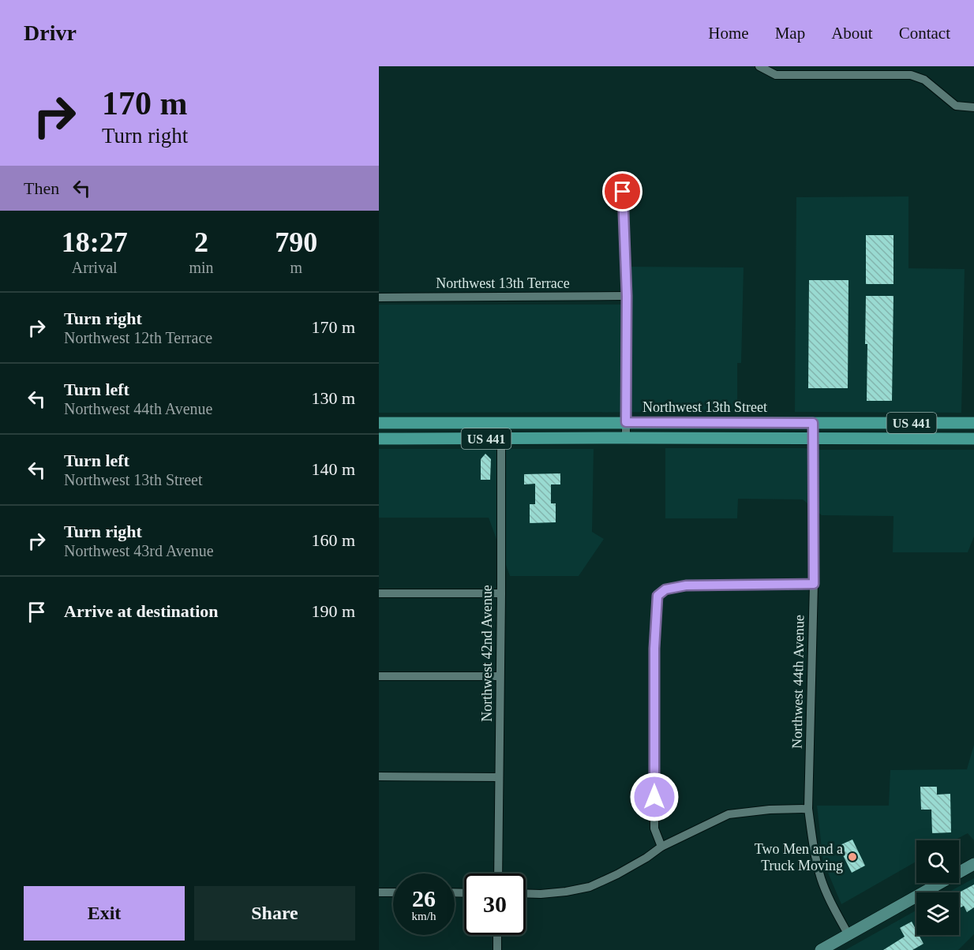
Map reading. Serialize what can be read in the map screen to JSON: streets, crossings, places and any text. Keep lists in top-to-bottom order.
{
  "streets": {
    "main road": ["Northwest 13th Street", "US 441"],
    "street": ["Northwest 13th Terrace", "Northwest 42nd Avenue", "Northwest 44th Avenue"]
  },
  "crossings": [
    ["Northwest 13th Street", "Northwest 42nd Avenue"],
    ["Northwest 13th Street", "Northwest 44th Avenue"],
    ["US 441", "Northwest 42nd Avenue"],
    ["US 441", "Northwest 44th Avenue"]
  ],
  "places": ["Two Men and a Truck Moving"],
  "page": {
    "header": "Drivr",
    "nav": [
      "Home",
      "Map",
      "About",
      "Contact"
    ],
    "turn": ["170 m", "Turn right"],
    "then": "Then",
    "eta": [
      "18:27",
      "Arrival",
      "2",
      "min",
      "790",
      "m"
    ],
    "list": [
      {
        "name": "Turn right",
        "note": "Northwest 12th Terrace",
        "value": "170 m"
      },
      {
        "name": "Turn left",
        "note": "Northwest 44th Avenue",
        "value": "130 m"
      },
      {
        "name": "Turn left",
        "note": "Northwest 13th Street",
        "value": "140 m"
      },
      {
        "name": "Turn right",
        "note": "Northwest 43rd Avenue",
        "value": "160 m"
      },
      {
        "name": "Arrive at destination",
        "value": "190 m"
      }
    ],
    "speed": "26 km/h",
    "limit": "30",
    "buttons": ["Exit", "Share"]
  }
}
